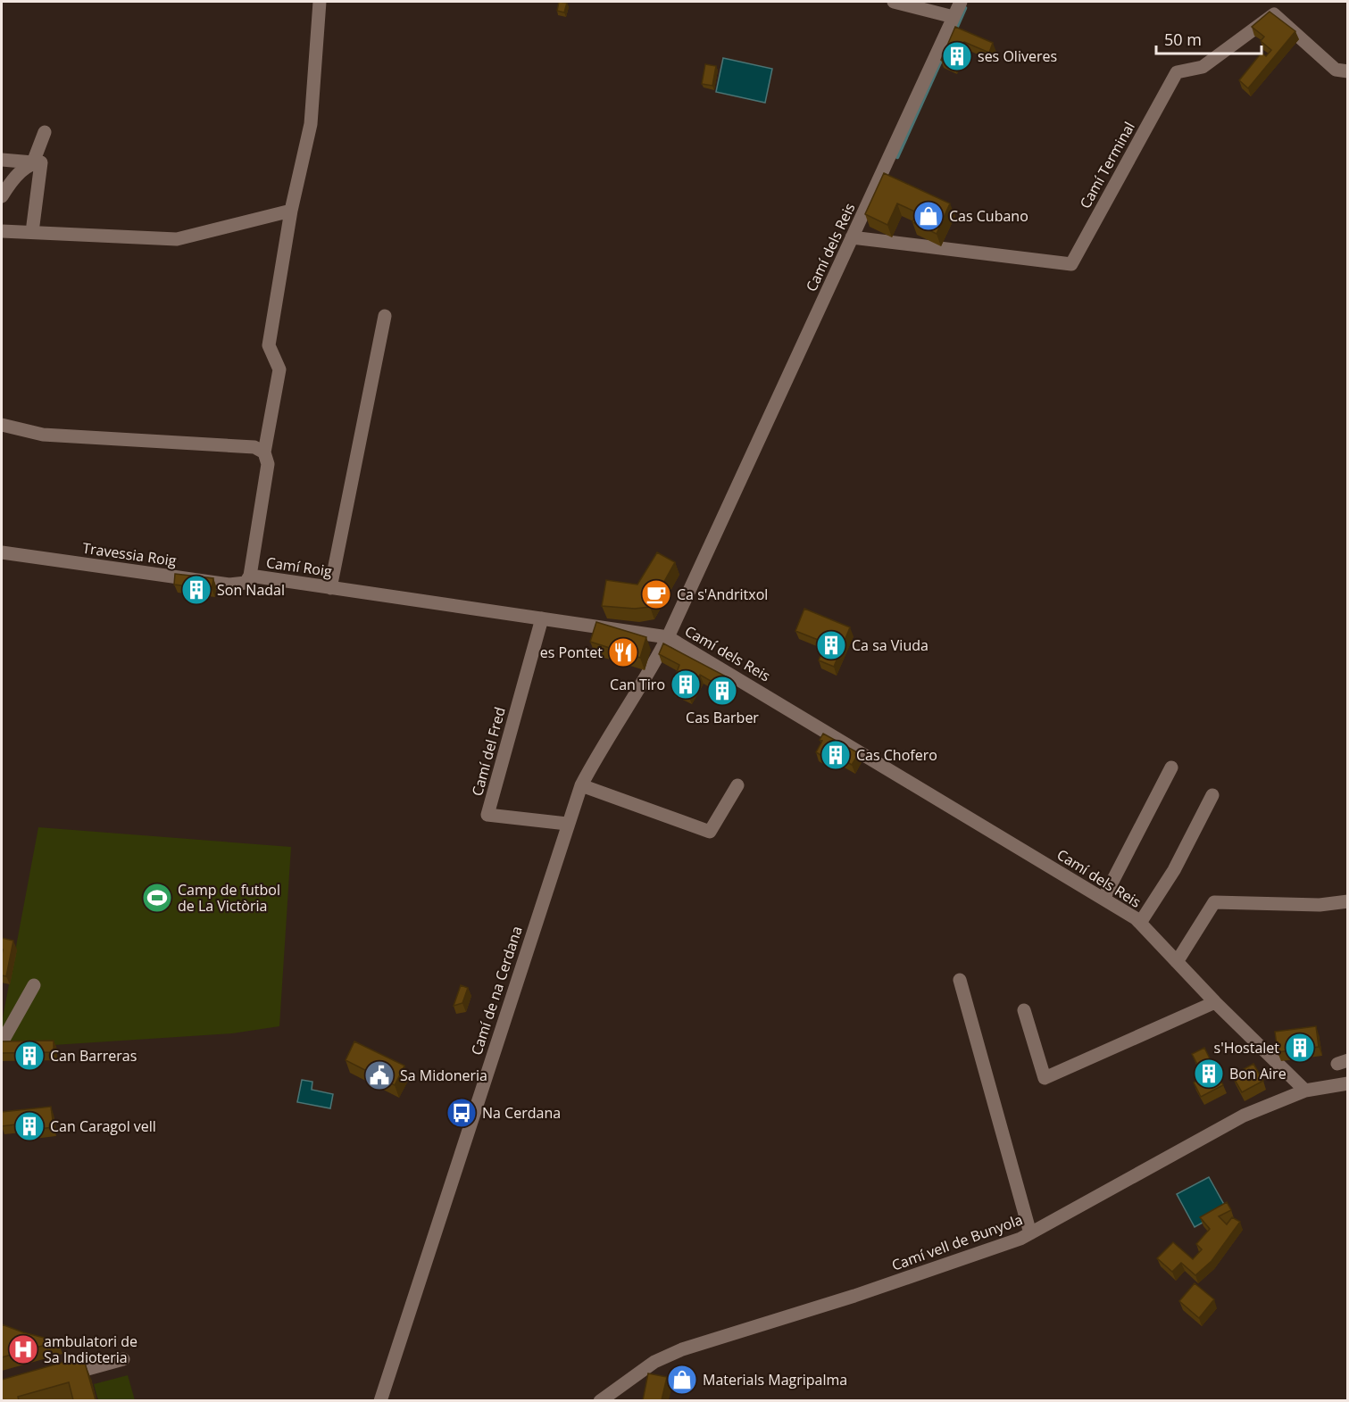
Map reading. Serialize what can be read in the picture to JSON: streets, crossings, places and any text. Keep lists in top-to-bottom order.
{
  "streets": {
    "street": [
      "Camí Terminal",
      "Camí dels Reis",
      "Travessia Roig",
      "Camí Roig",
      "Camí del Fred",
      "Camí de na Cerdana",
      "Camí vell de Bunyola"
    ]
  },
  "crossings": [
    ["Camí Terminal", "Camí dels Reis"],
    ["Camí dels Reis", "Camí Roig"],
    ["Camí dels Reis", "Camí de na Cerdana"],
    ["Camí dels Reis", "Camí vell de Bunyola"],
    ["Travessia Roig", "Camí Roig"],
    ["Camí Roig", "Camí del Fred"],
    ["Camí Roig", "Camí de na Cerdana"],
    ["Camí del Fred", "Camí de na Cerdana"]
  ],
  "places": {
    "building": [
      "ses Oliveres",
      "Son Nadal",
      "Ca sa Viuda",
      "Can Tiro",
      "Cas Barber",
      "Cas Chofero",
      "s'Hostalet",
      "Can Barreras",
      "Bon Aire",
      "Can Caragol vell"
    ],
    "shop": ["Cas Cubano", "Materials Magripalma"],
    "cafe": ["Ca s'Andritxol"],
    "restaurant": ["es Pontet"],
    "sports": ["Camp de futbol de La Victòria"],
    "public building": ["Sa Midoneria"],
    "bus stop": ["Na Cerdana"],
    "hospital": ["ambulatori de Sa Indioteria"]
  },
  "scale_bar": "50 m"
}
